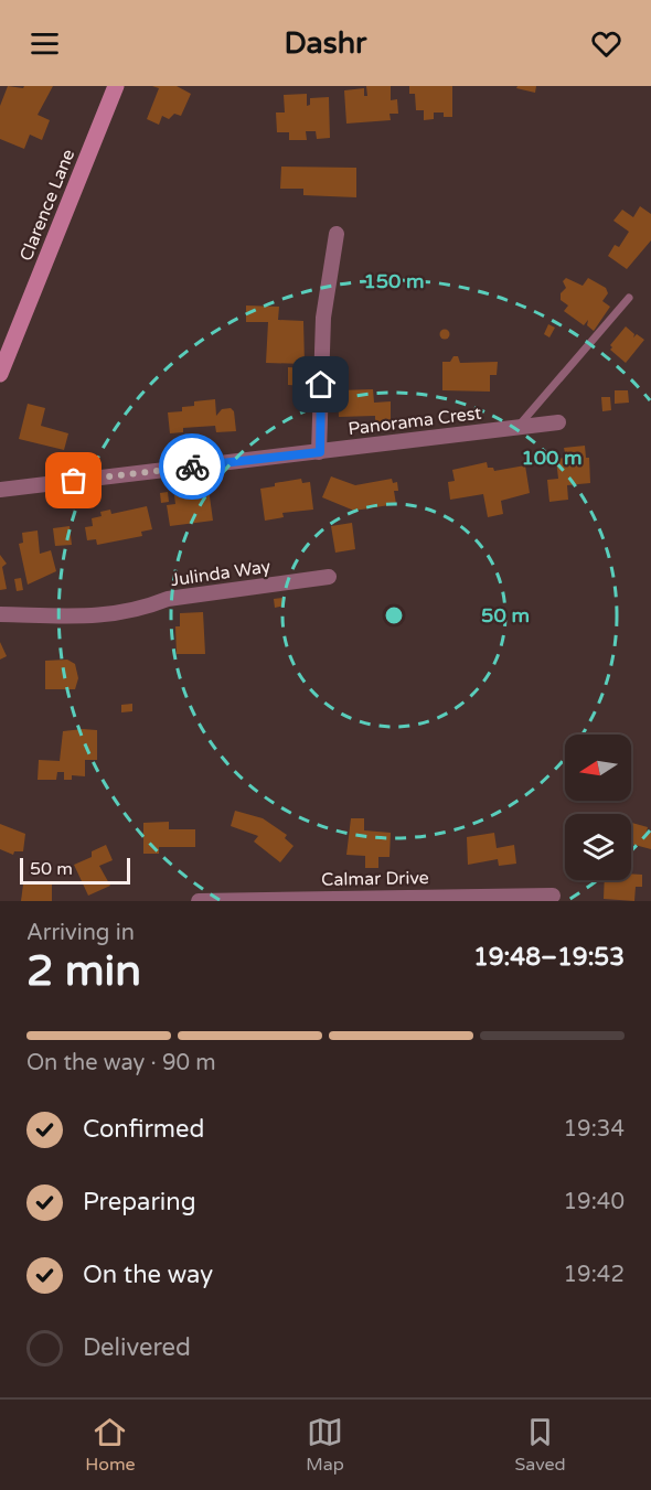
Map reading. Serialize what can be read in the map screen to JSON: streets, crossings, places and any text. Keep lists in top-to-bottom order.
{
  "streets": {
    "street": [
      "Clarence Lane",
      "Panorama Crest",
      "Julinda Way",
      "Calmar Drive"
    ]
  },
  "scale_bar": "50 m",
  "north": "left",
  "page": {
    "header": "Dashr",
    "scale": "50 m",
    "heading": ["2 min", "Arriving in", "19:48–19:53"],
    "bar": "On the way · 90 m",
    "list": [
      ["Confirmed", "19:34"],
      ["Preparing", "19:40"],
      ["On the way", "19:42"],
      "Delivered"
    ],
    "tabs": ["Home", "Map", "Saved"]
  },
  "rings": ["150 m", "100 m", "50 m"]
}
